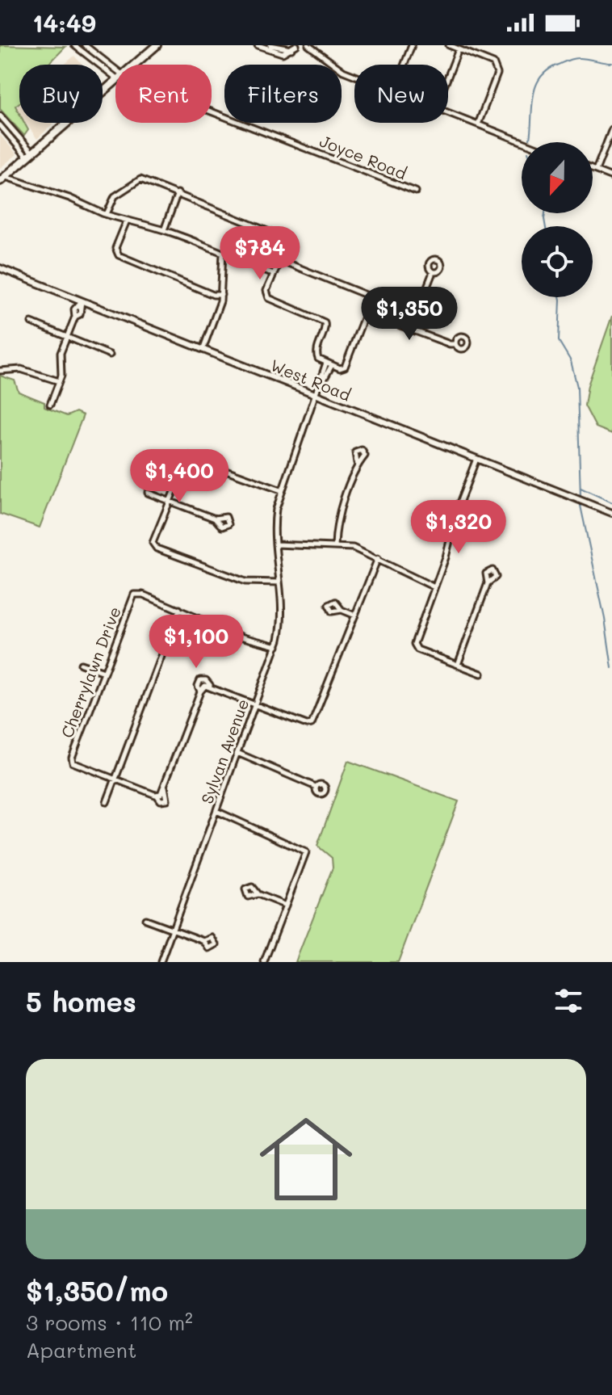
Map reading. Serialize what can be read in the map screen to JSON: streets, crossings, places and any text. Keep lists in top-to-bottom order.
{
  "streets": {
    "street": [
      "Joyce Road",
      "West Road",
      "Cherrylawn Drive",
      "Sylvan Avenue"
    ]
  },
  "crossings": [
    ["West Road", "Sylvan Avenue"]
  ],
  "north": "bottom",
  "page": {
    "status": "14:49",
    "chip": [
      "Buy",
      "Rent",
      "Filters",
      "New"
    ],
    "price": [
      "$784",
      "$1,350",
      "$1,400",
      "$1,320",
      "$1,100"
    ],
    "heading": "5 homes",
    "list": [
      {
        "name": "$1,350/mo",
        "note": "3 rooms · 110 m² · Apartment"
      }
    ]
  }
}
